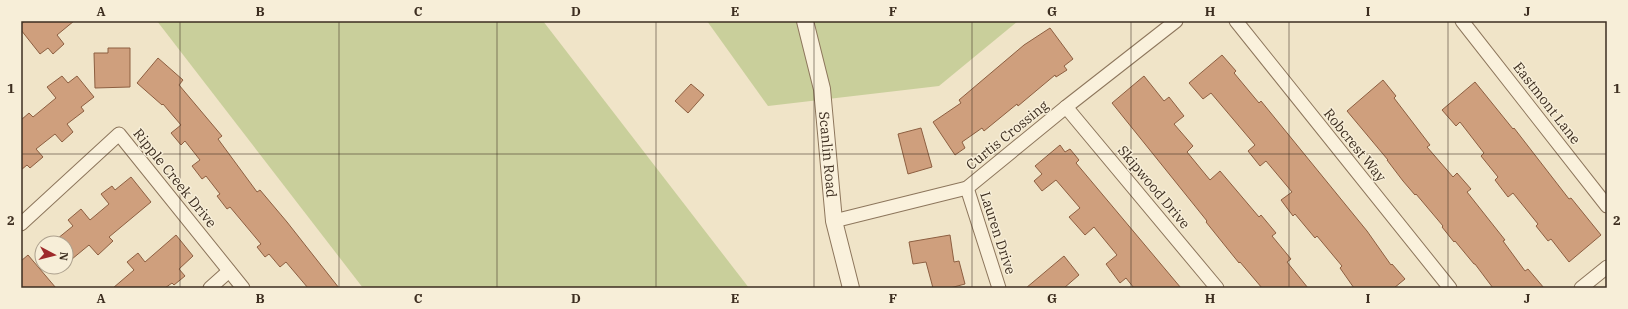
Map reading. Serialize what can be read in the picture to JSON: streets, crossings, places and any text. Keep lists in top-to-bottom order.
{
  "streets": {
    "street": [
      "Eastmont Lane",
      "Curtis Crossing",
      "Robcrest Way",
      "Scanlin Road",
      "Ripple Creek Drive",
      "Skipwood Drive",
      "Lauren Drive"
    ]
  },
  "crossings": [
    ["Curtis Crossing", "Scanlin Road"],
    ["Curtis Crossing", "Skipwood Drive"],
    ["Curtis Crossing", "Lauren Drive"]
  ],
  "north": "right",
  "grid": {
    "columns": [
      "A",
      "B",
      "C",
      "D",
      "E",
      "F",
      "G",
      "H",
      "I",
      "J"
    ],
    "rows": ["1", "2"]
  }
}
